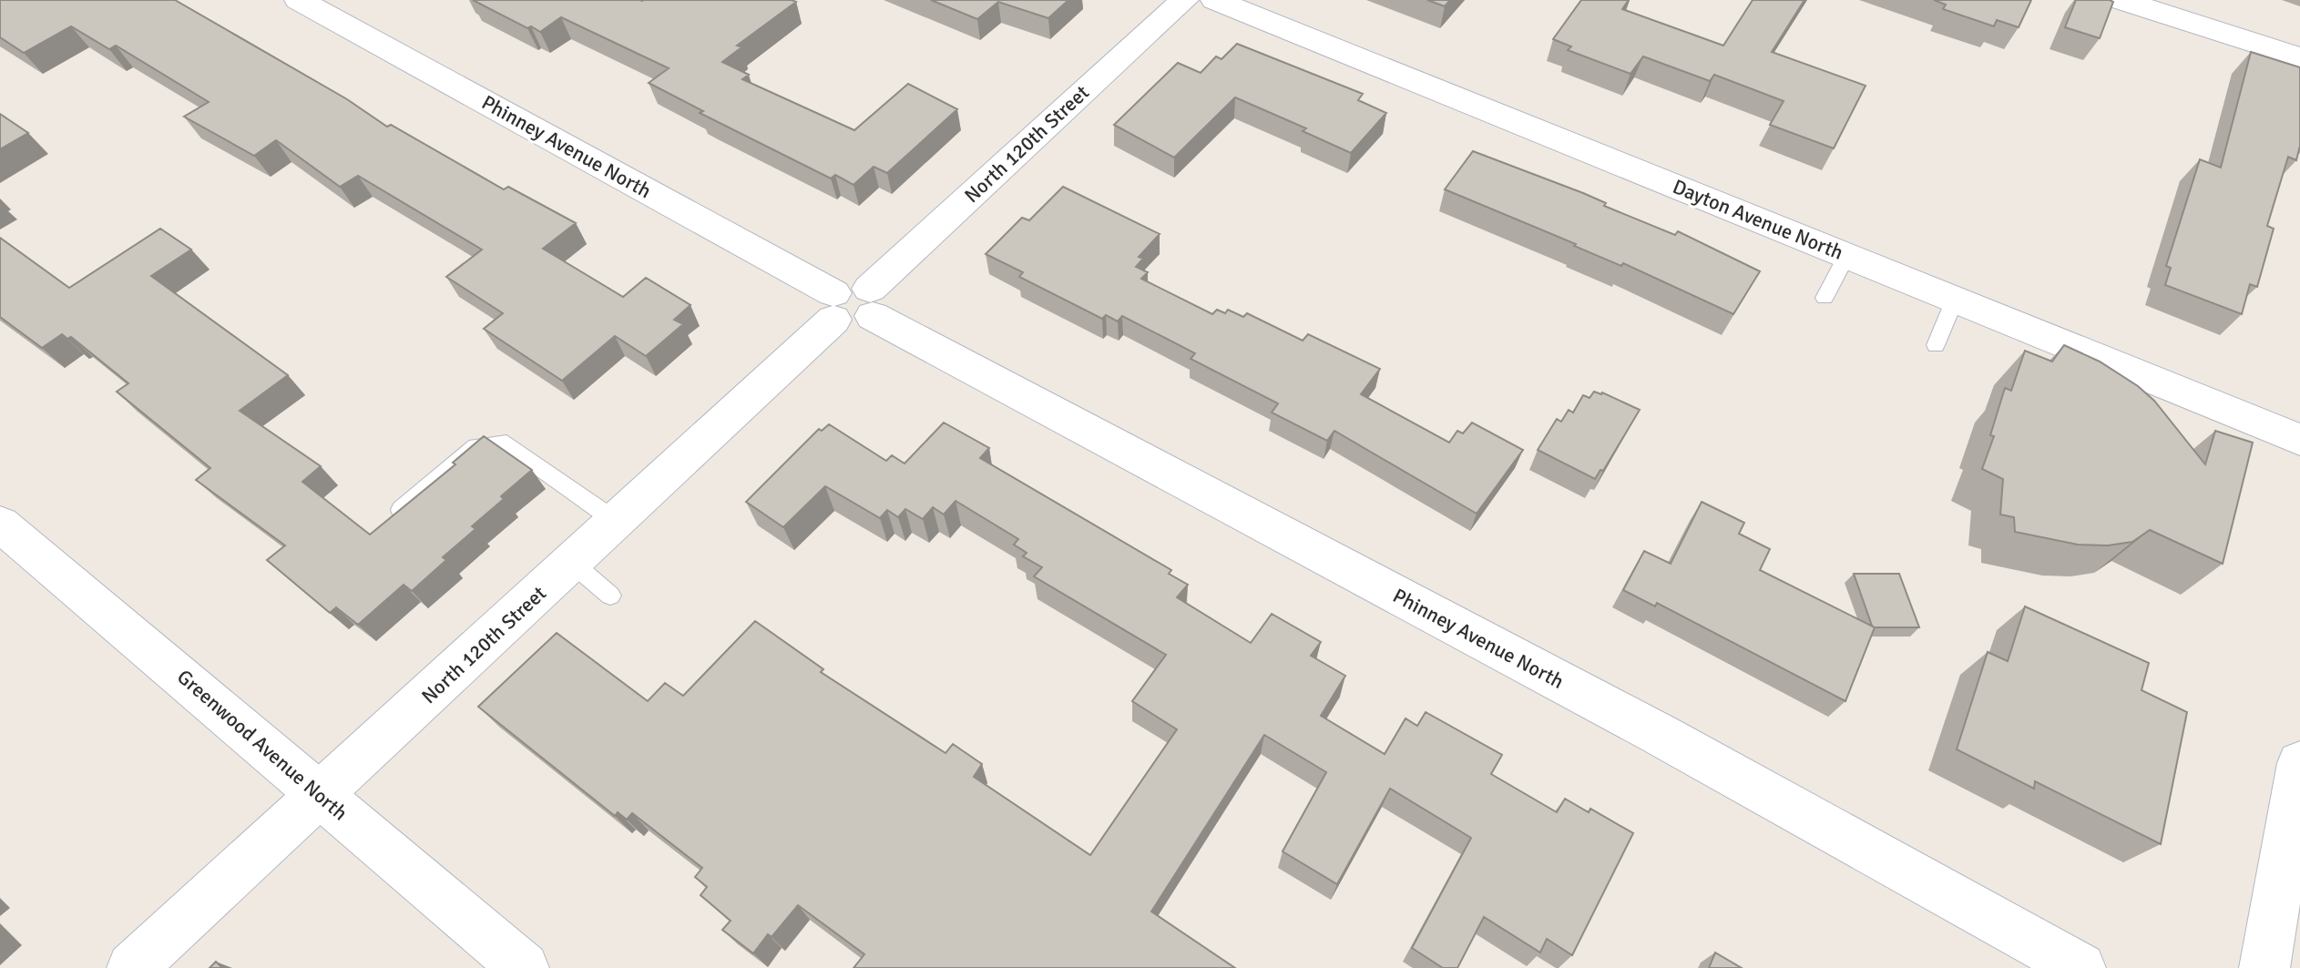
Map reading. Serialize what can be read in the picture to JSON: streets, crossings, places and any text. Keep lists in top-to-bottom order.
{
  "streets": {
    "street": [
      "North 120th Street",
      "Phinney Avenue North",
      "Dayton Avenue North",
      "Greenwood Avenue North"
    ]
  },
  "crossings": [
    ["North 120th Street", "Phinney Avenue North"],
    ["North 120th Street", "Greenwood Avenue North"]
  ]
}
